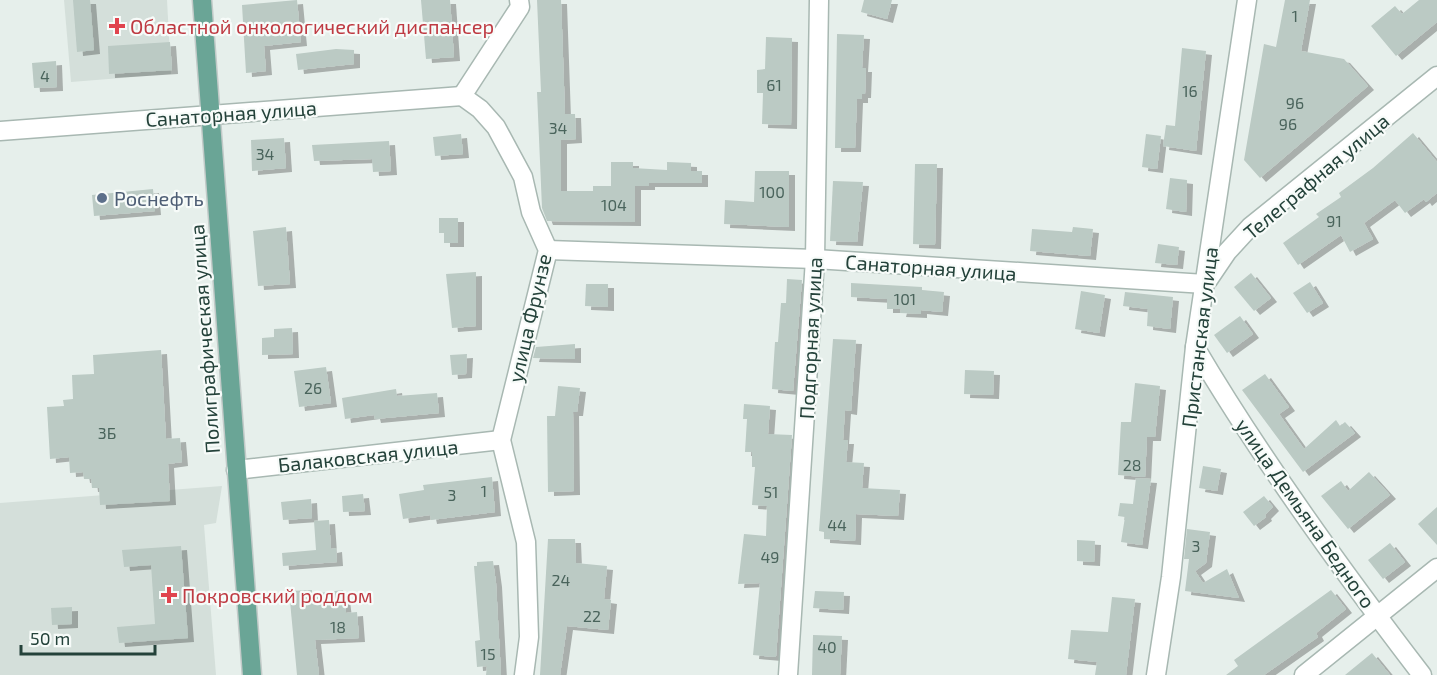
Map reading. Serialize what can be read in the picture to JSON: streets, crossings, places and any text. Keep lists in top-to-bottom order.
{
  "streets": {
    "main road": ["Полиграфическая улица"],
    "street": [
      "Санаторная улица",
      "Телеграфная улица",
      "улица Фрунзе",
      "Пристанская улица",
      "Подгорная улица",
      "Балаковская улица",
      "улица Демьяна Бедного"
    ]
  },
  "crossings": [
    ["Санаторная улица", "Телеграфная улица"],
    ["Санаторная улица", "улица Фрунзе"],
    ["Санаторная улица", "Пристанская улица"],
    ["Санаторная улица", "Подгорная улица"],
    ["Санаторная улица", "Полиграфическая улица"],
    ["Телеграфная улица", "Пристанская улица"],
    ["улица Фрунзе", "Балаковская улица"],
    ["Пристанская улица", "улица Демьяна Бедного"],
    ["Полиграфическая улица", "Балаковская улица"]
  ],
  "places": {
    "health": ["Областной онкологический диспансер", "Покровский роддом"],
    "other": ["Роснефть"]
  },
  "house_numbers": [
    "1",
    "4",
    "61",
    "16",
    "96",
    "96",
    "34",
    "34",
    "100",
    "104",
    "91",
    "101",
    "26",
    "3Б",
    "28",
    "1",
    "51",
    "3",
    "44",
    "3",
    "49",
    "24",
    "22",
    "18",
    "40",
    "15"
  ],
  "scale_bar": "50 m"
}
